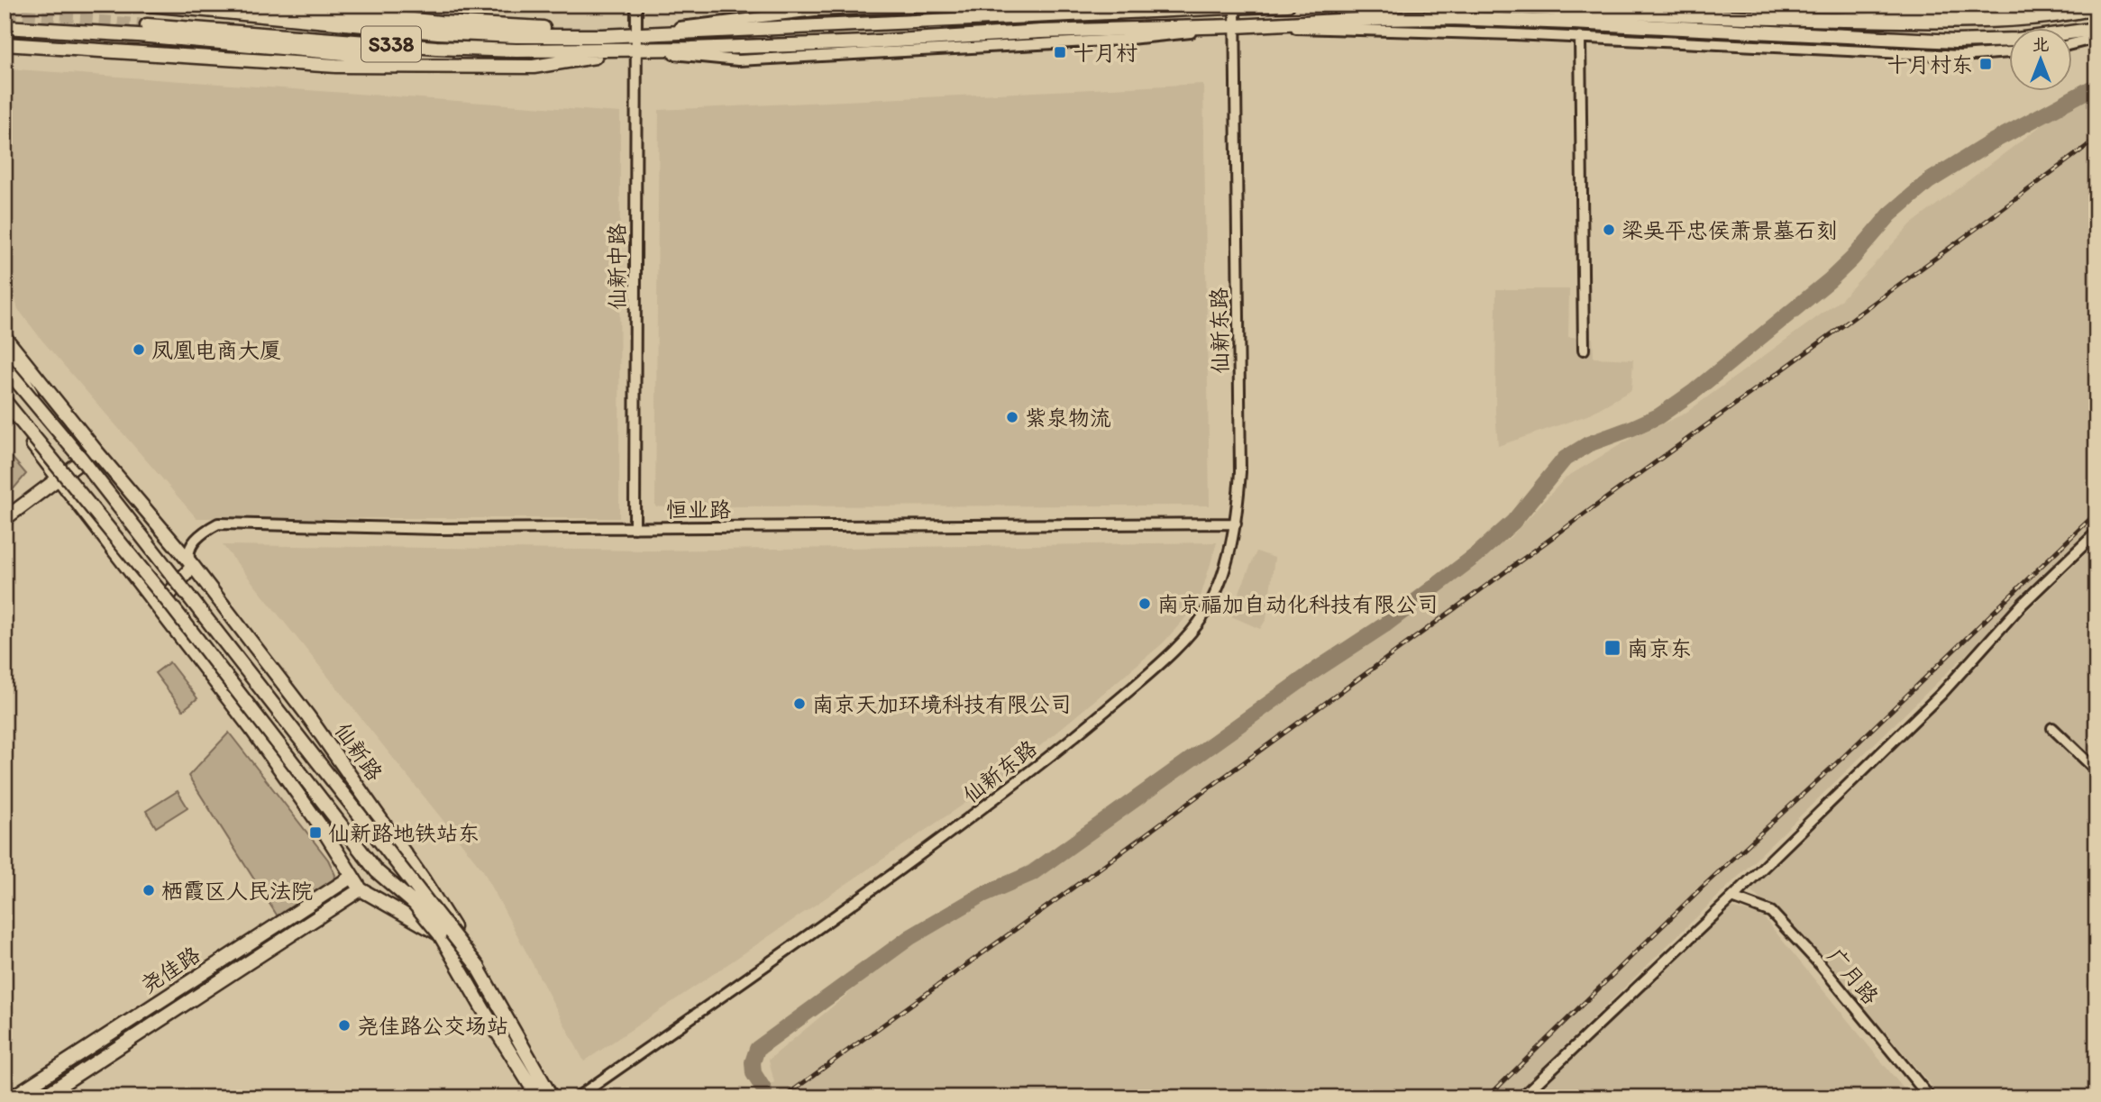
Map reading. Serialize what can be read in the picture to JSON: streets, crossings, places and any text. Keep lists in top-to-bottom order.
{
  "streets": {
    "main road": ["S338", "仙新路", "尧佳路"],
    "street": [
      "仙新中路",
      "仙新东路",
      "恒业路",
      "广月路"
    ]
  },
  "crossings": [
    ["S338", "仙新中路"],
    ["S338", "仙新东路"],
    ["仙新中路", "恒业路"],
    ["仙新东路", "恒业路"],
    ["恒业路", "仙新路"]
  ],
  "places": {
    "transit": [
      "十月村",
      "十月村东",
      "南京东",
      "仙新路地铁站东"
    ],
    "other": [
      "梁吴平忠侯萧景墓石刻",
      "凤凰电商大厦",
      "紫泉物流",
      "南京福加自动化科技有限公司",
      "南京天加环境科技有限公司",
      "栖霞区人民法院",
      "尧佳路公交场站"
    ]
  },
  "north": "top"
}
